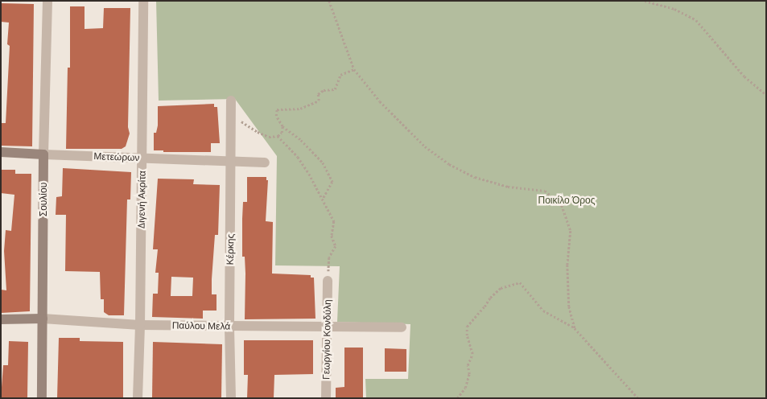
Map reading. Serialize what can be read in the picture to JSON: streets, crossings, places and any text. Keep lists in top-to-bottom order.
{
  "streets": {
    "street": [
      "Μετεώρων",
      "Σουλίου",
      "Διγενή Ακρίτα",
      "Κέρκης",
      "Παύλου Μελά",
      "Γεωργίου Κονδύλη"
    ]
  },
  "crossings": [
    ["Μετεώρων", "Σουλίου"],
    ["Μετεώρων", "Διγενή Ακρίτα"],
    ["Μετεώρων", "Κέρκης"],
    ["Σουλίου", "Παύλου Μελά"],
    ["Διγενή Ακρίτα", "Παύλου Μελά"],
    ["Κέρκης", "Παύλου Μελά"],
    ["Παύλου Μελά", "Γεωργίου Κονδύλη"]
  ],
  "parks": ["Ποικίλο Όρος"]
}
